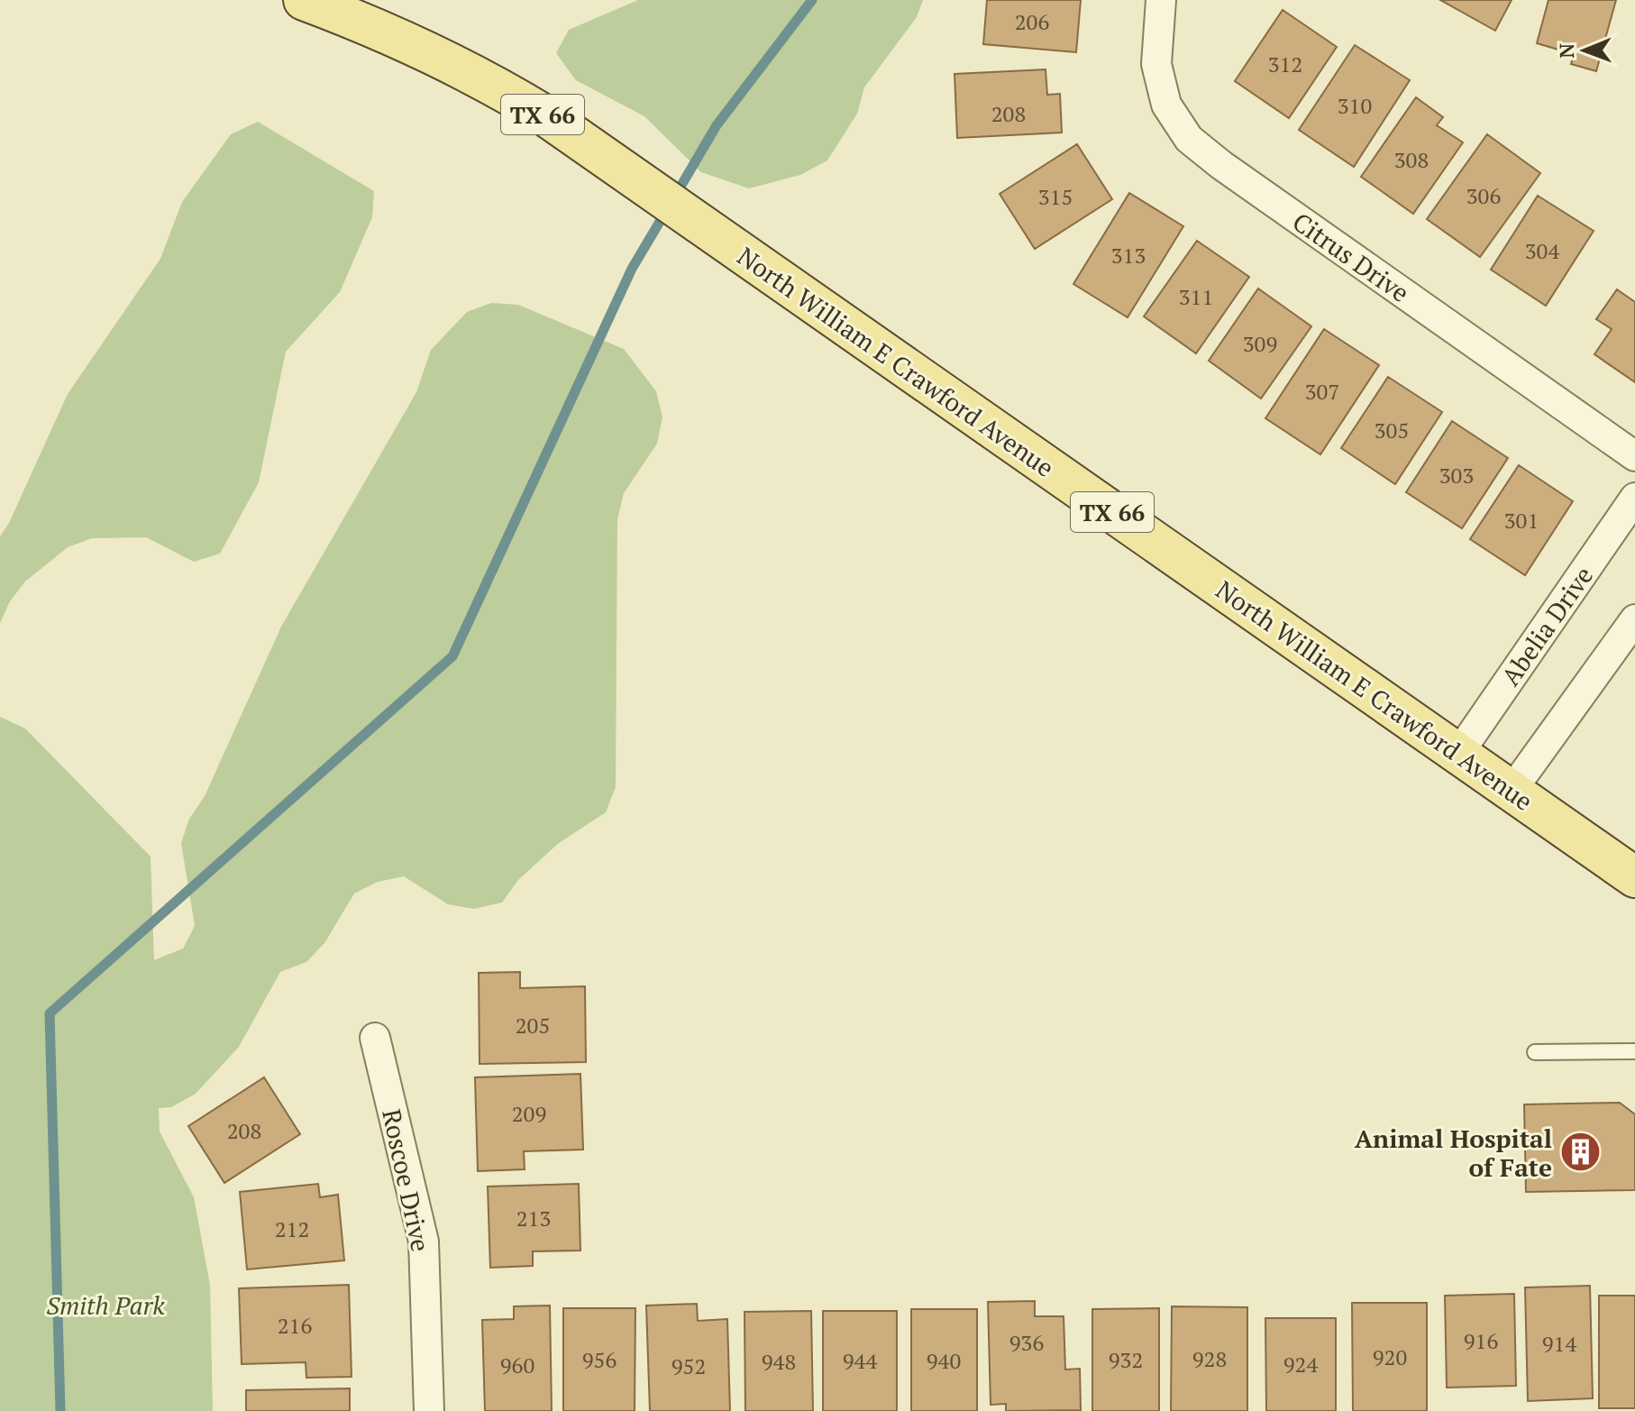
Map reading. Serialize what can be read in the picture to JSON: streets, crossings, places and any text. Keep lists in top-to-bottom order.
{
  "streets": {
    "main road": ["TX 66", "North William E Crawford Avenue"],
    "street": ["Citrus Drive", "Abelia Drive", "Roscoe Drive"]
  },
  "crossings": [
    ["North William E Crawford Avenue", "Abelia Drive"]
  ],
  "parks": ["Smith Park"],
  "places": {
    "building": ["Animal Hospital of Fate"]
  },
  "house_numbers": [
    "206",
    "312",
    "310",
    "208",
    "308",
    "306",
    "315",
    "304",
    "313",
    "311",
    "309",
    "307",
    "305",
    "303",
    "301",
    "205",
    "209",
    "208",
    "213",
    "212",
    "216",
    "916",
    "936",
    "914",
    "920",
    "928",
    "956",
    "932",
    "944",
    "940",
    "948",
    "924",
    "960",
    "952"
  ],
  "north": "left"
}
